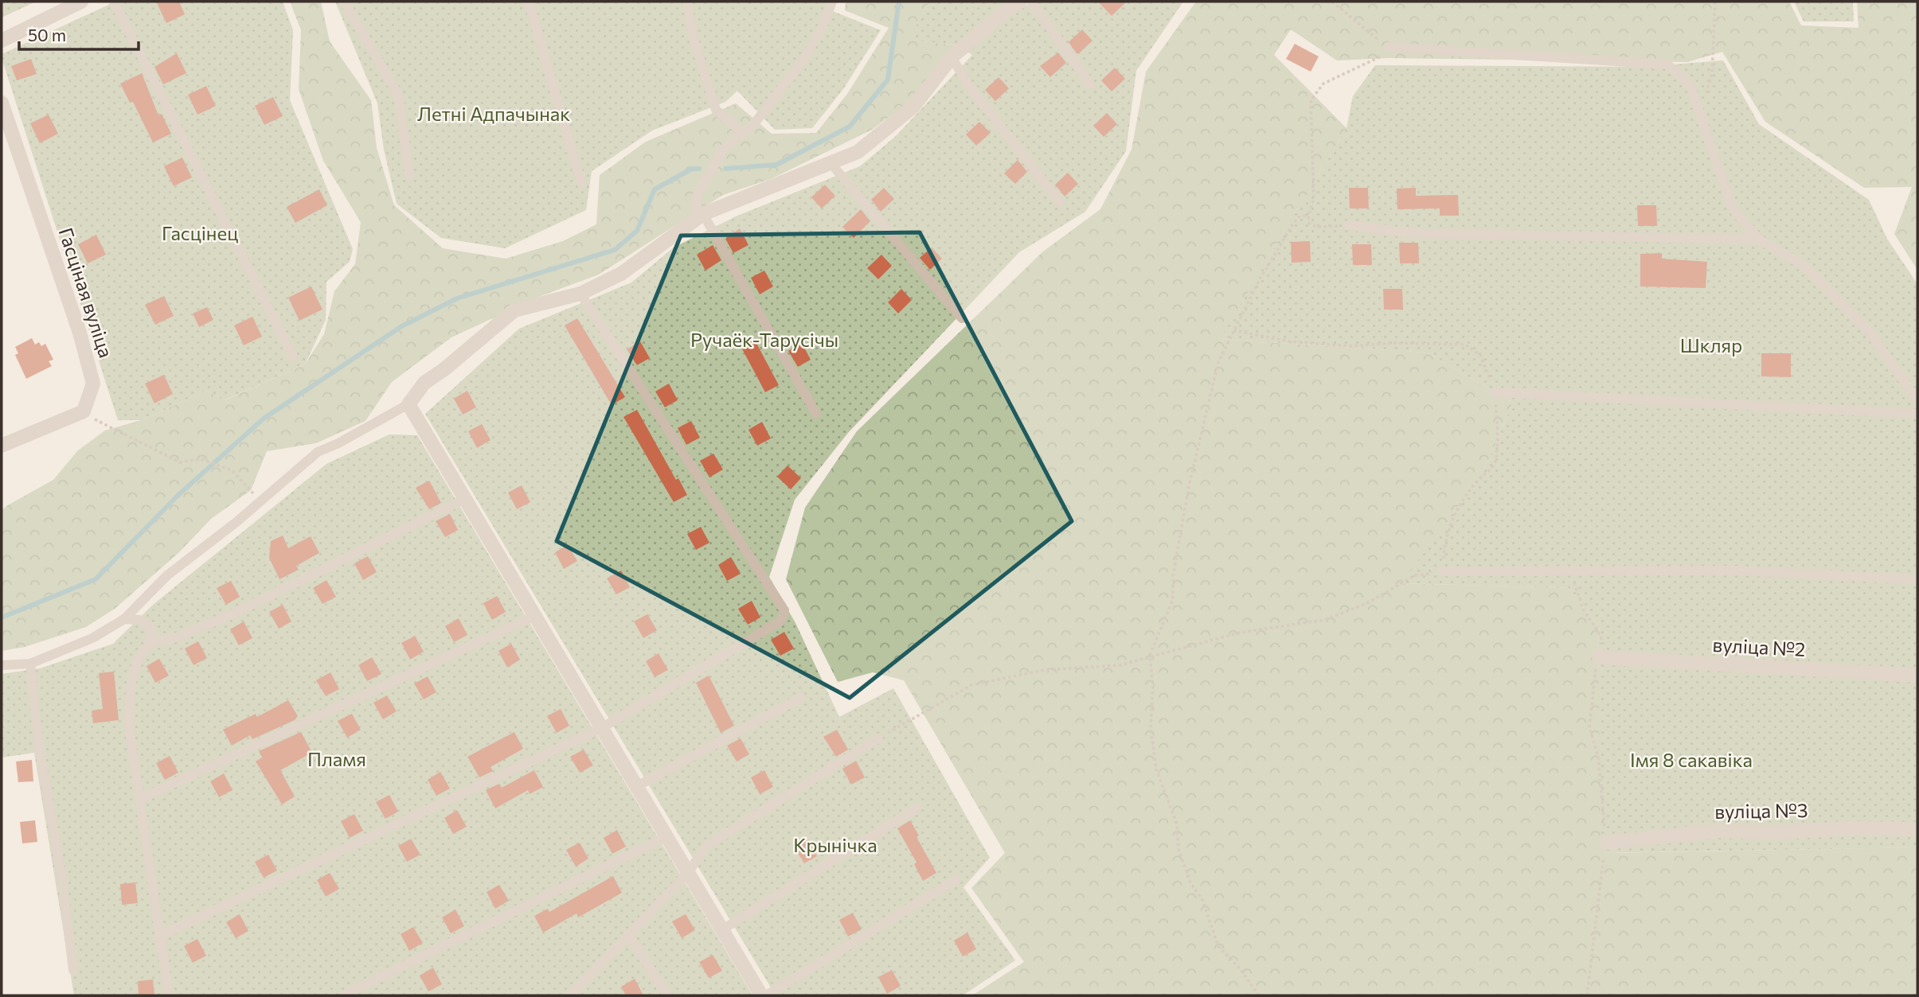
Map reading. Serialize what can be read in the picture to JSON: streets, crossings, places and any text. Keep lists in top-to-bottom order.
{
  "streets": {
    "street": ["Гасціная вуліца", "вуліца №2", "вуліца №3"]
  },
  "parks": [
    "Летні Адпачынак",
    "Гасцінец",
    "Ручаёк-Тарусічы",
    "Шкляр",
    "Пламя",
    "Імя 8 сакавіка",
    "Крынічка"
  ],
  "scale_bar": "50 m"
}
